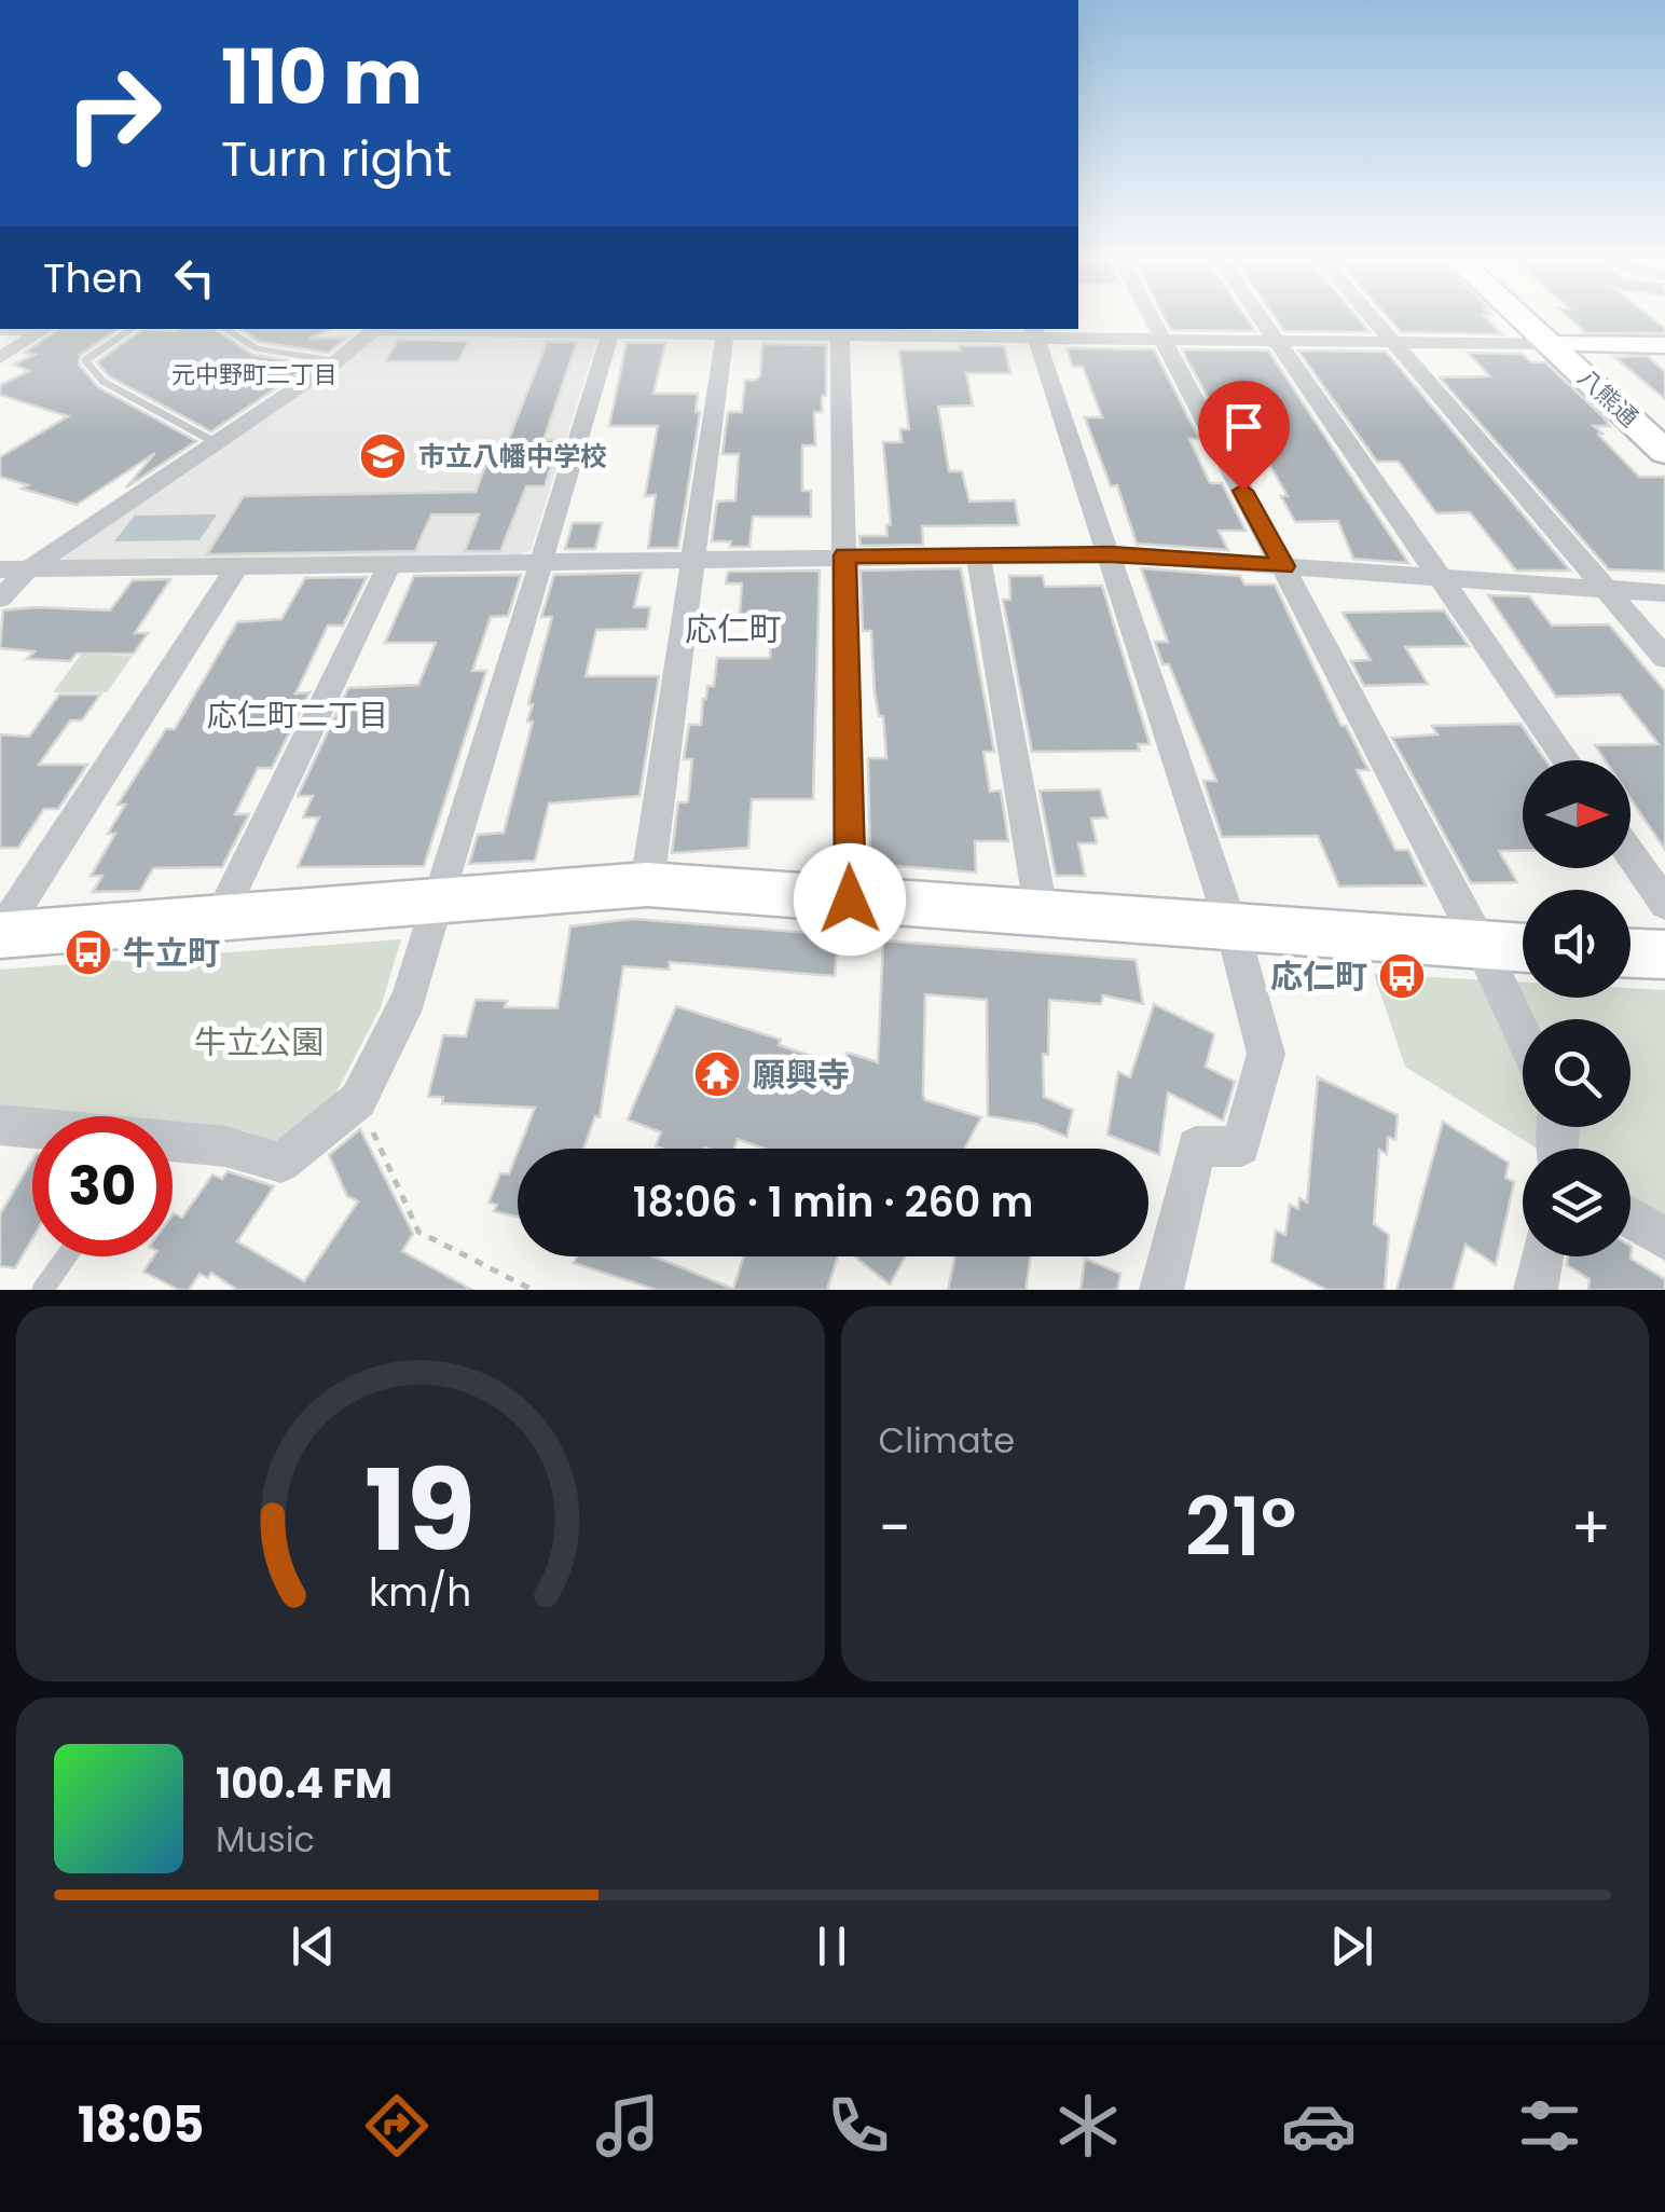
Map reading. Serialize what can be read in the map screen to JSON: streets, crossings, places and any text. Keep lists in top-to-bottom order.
{
  "streets": {
    "main road": ["八熊通"]
  },
  "districts": ["元中野町二丁目", "応仁町", "応仁町二丁目"],
  "parks": ["牛立公園"],
  "places": {
    "school or university": ["市立八幡中学校"],
    "bus stop": ["牛立町", "応仁町"],
    "temple": ["願興寺"]
  },
  "north": "right",
  "page": {
    "turn": ["110 m", "Turn right"],
    "then": "Then",
    "limit": "30",
    "trip": "18:06 · 1 min · 260 m",
    "tile": "Climate",
    "heat": ["−", "21°", "+"],
    "song": ["100.4 FM", "Music"],
    "tabs": "18:05",
    "gauge": ["19", "km/h"]
  }
}
